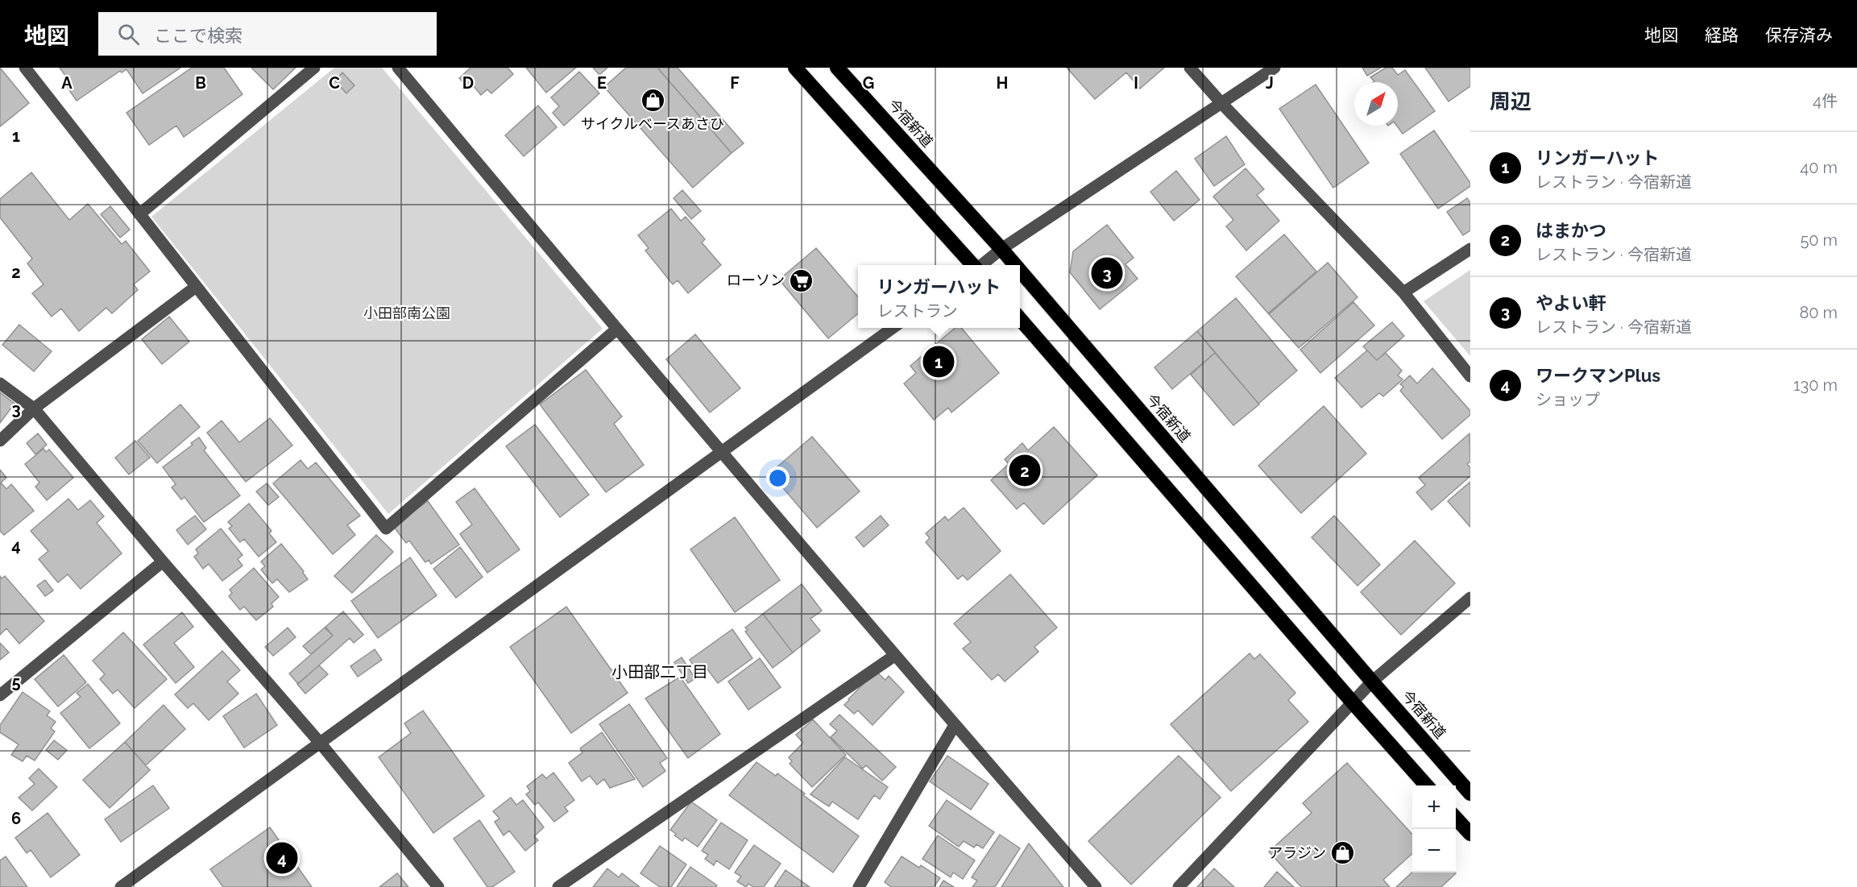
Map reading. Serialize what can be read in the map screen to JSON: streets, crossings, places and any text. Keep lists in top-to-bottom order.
{
  "streets": {
    "highway": ["今宿新道"]
  },
  "districts": ["小田部二丁目"],
  "parks": ["小田部南公園"],
  "places": {
    "shop": ["サイクルベースあさひ", "アラジン"],
    "supermarket": ["ローソン"]
  },
  "north": "top right",
  "page": {
    "header": "地図",
    "search": "ここで検索",
    "nav": ["地図", "経路", "保存済み"],
    "heading": ["周辺", "4件"],
    "list": [
      {
        "mark": "1",
        "name": "リンガーハット",
        "note": "レストラン · 今宿新道",
        "value": "40 m"
      },
      {
        "mark": "2",
        "name": "はまかつ",
        "note": "レストラン · 今宿新道",
        "value": "50 m"
      },
      {
        "mark": "3",
        "name": "やよい軒",
        "note": "レストラン · 今宿新道",
        "value": "80 m"
      },
      {
        "mark": "4",
        "name": "ワークマンPlus",
        "note": "ショップ",
        "value": "130 m"
      }
    ],
    "pins": [
      "3",
      "1",
      "2",
      "4"
    ],
    "popup": ["リンガーハット", "レストラン"],
    "map_buttons": ["+", "−"]
  },
  "grid": {
    "columns": [
      "A",
      "B",
      "C",
      "D",
      "E",
      "F",
      "G",
      "H",
      "I",
      "J"
    ],
    "rows": [
      "1",
      "2",
      "3",
      "4",
      "5",
      "6"
    ]
  }
}
